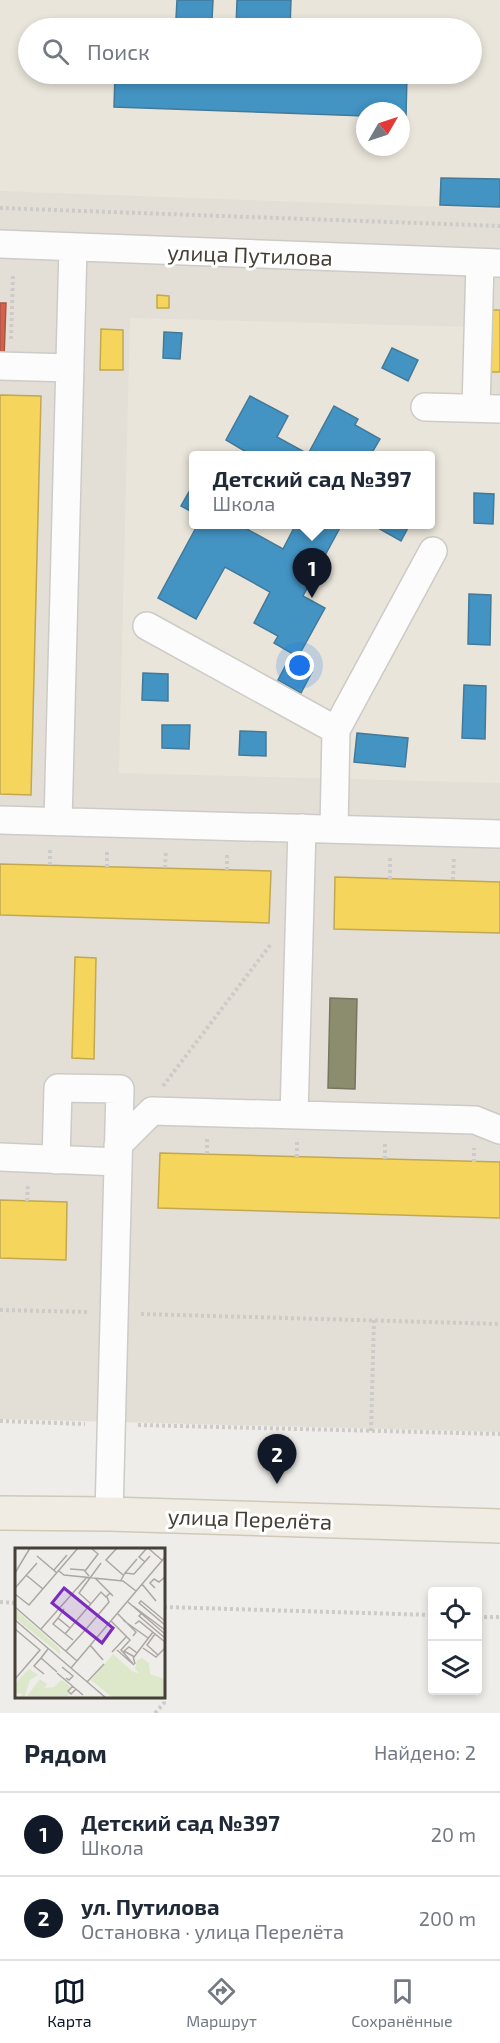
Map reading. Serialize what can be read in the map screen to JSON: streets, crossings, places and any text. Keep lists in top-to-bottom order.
{
  "streets": {
    "main road": ["улица Перелёта"],
    "street": ["улица Путилова"]
  },
  "north": "top right",
  "page": {
    "search": "Поиск",
    "popup": ["Детский сад №397", "Школа"],
    "pins": ["1", "2"],
    "heading": ["Рядом", "Найдено: 2"],
    "list": [
      {
        "mark": "1",
        "name": "Детский сад №397",
        "note": "Школа",
        "value": "20 m"
      },
      {
        "mark": "2",
        "name": "ул. Путилова",
        "note": "Остановка · улица Перелёта",
        "value": "200 m"
      }
    ],
    "nav": ["Карта", "Маршрут", "Сохранённые"]
  }
}
